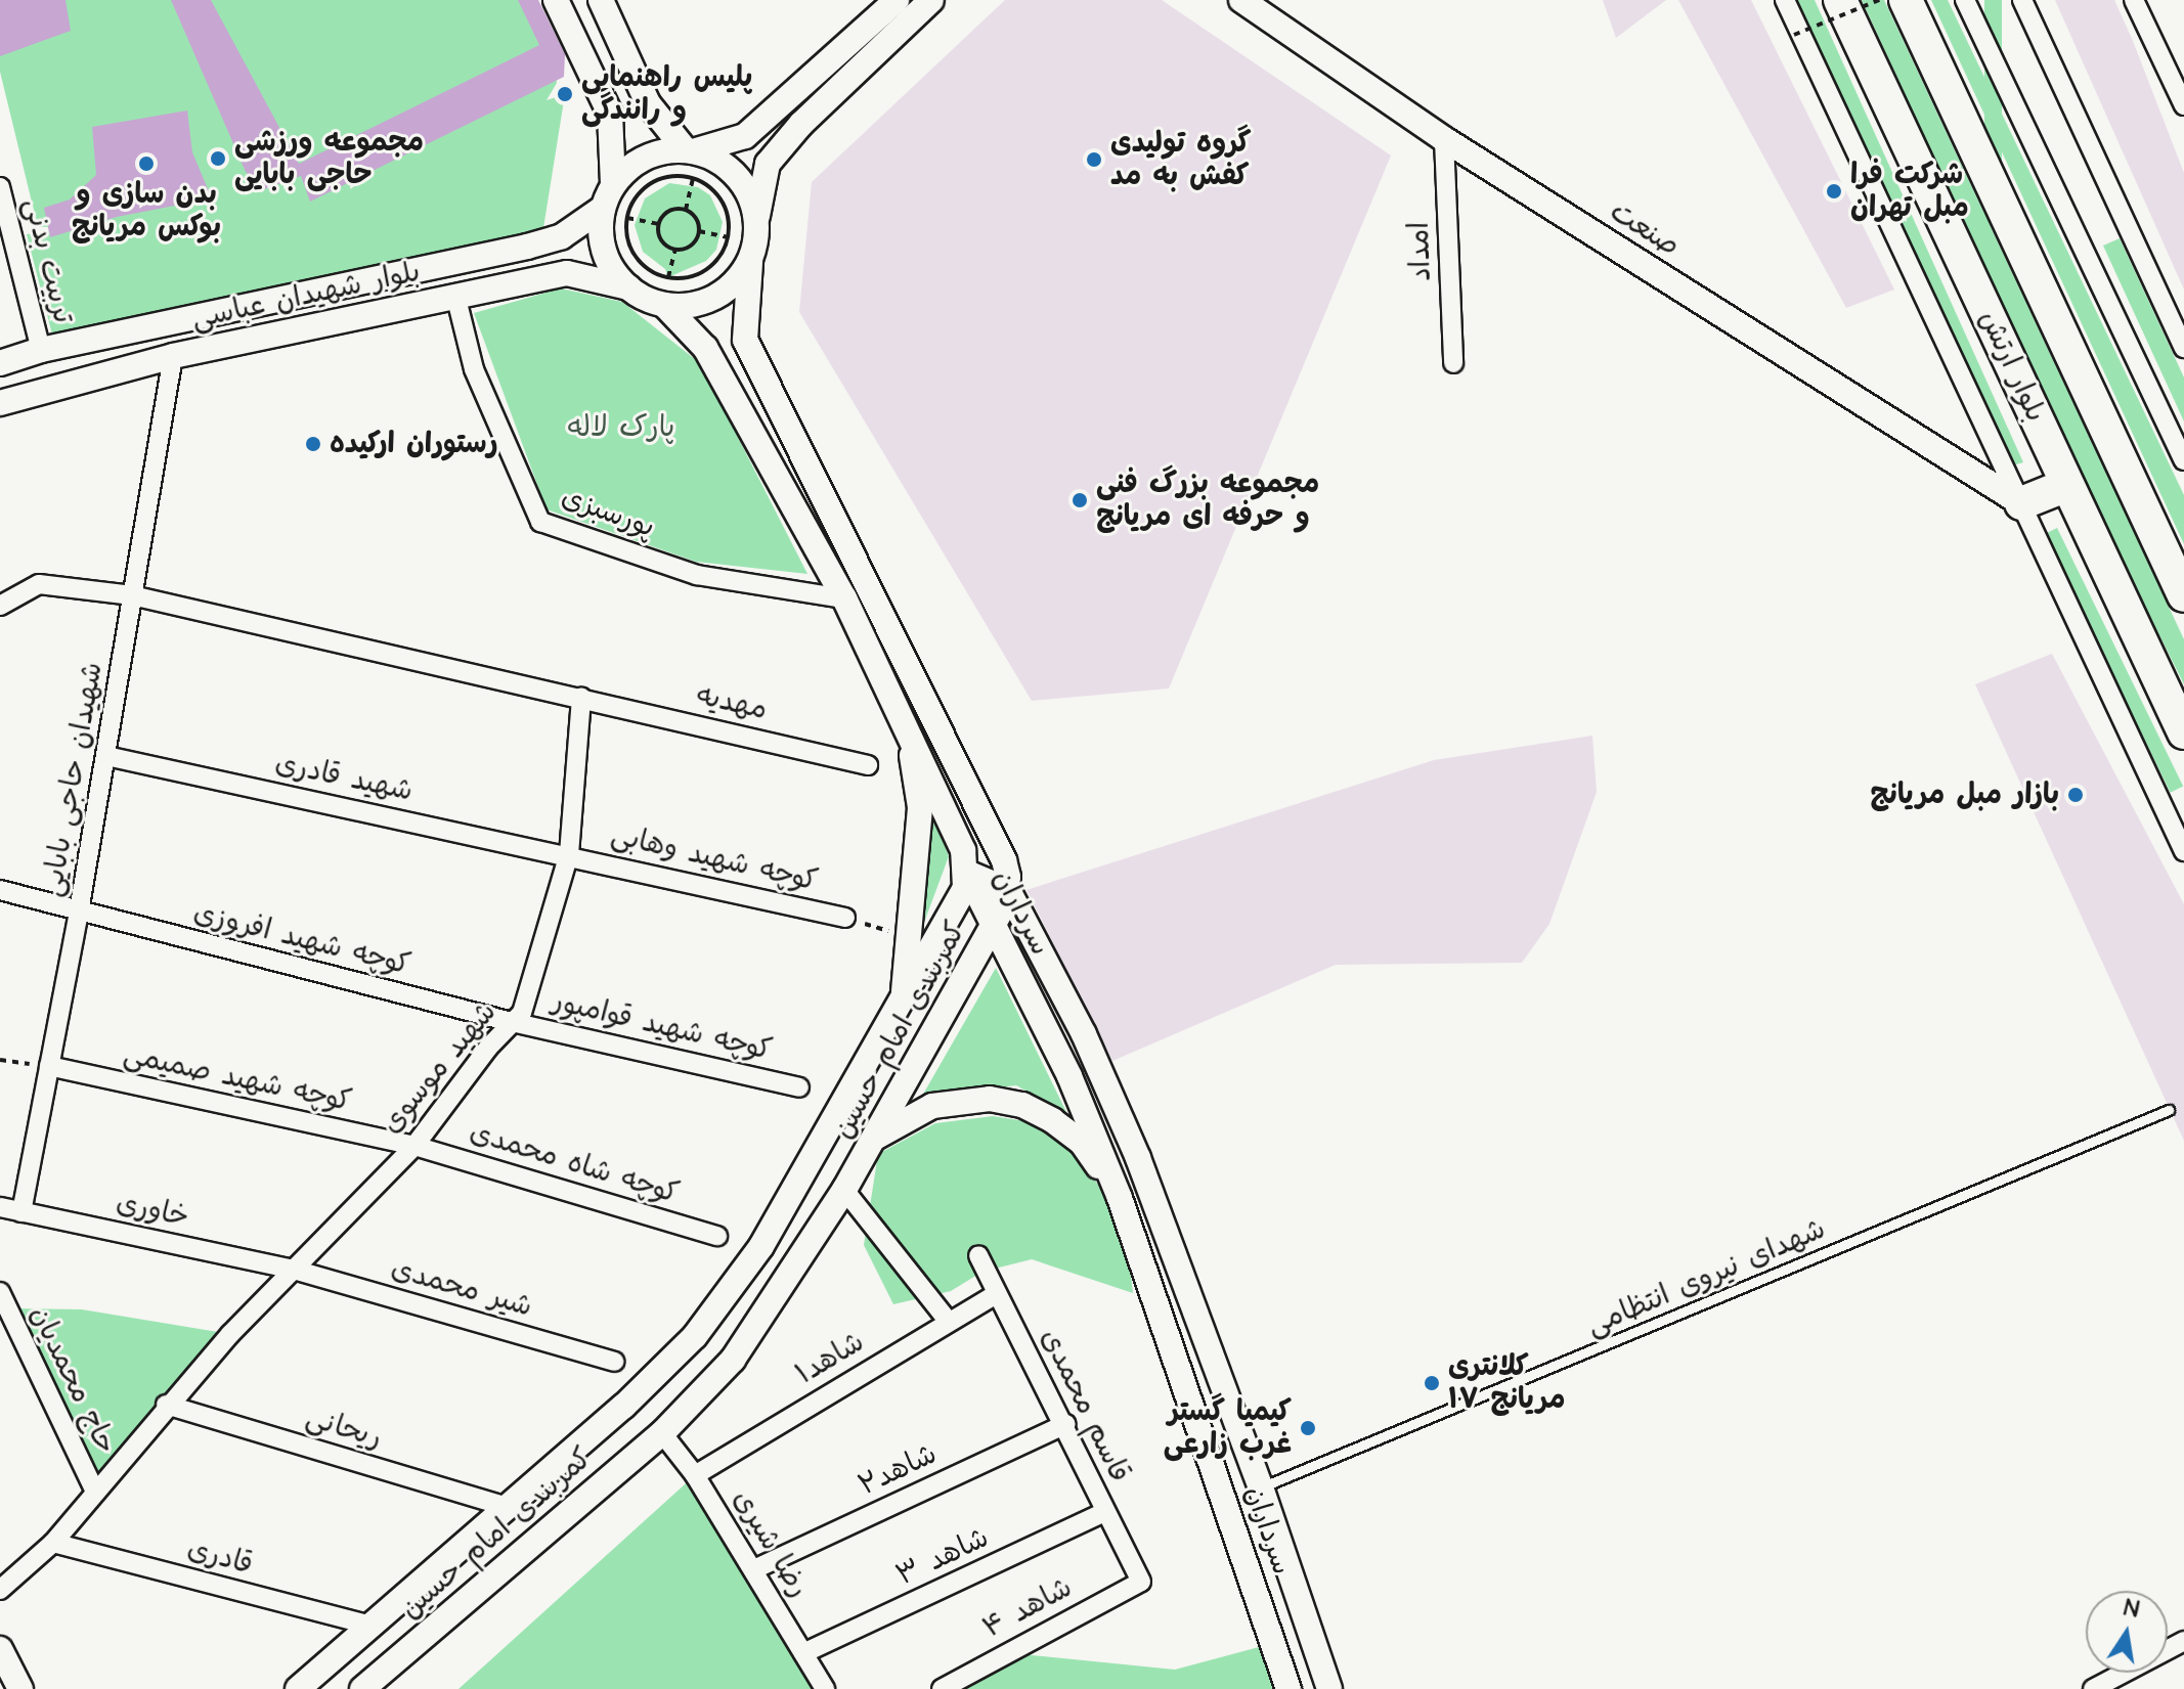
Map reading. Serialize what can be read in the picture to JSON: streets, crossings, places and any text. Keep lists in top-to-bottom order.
{
  "streets": {
    "highway": ["بلوار ارتش"],
    "main road": [
      "صنعت",
      "بلوار شهیدان عباسی",
      "سرداران",
      "کمربندی امام حسین"
    ],
    "street": [
      "امداد",
      "تربیت بدنی",
      "پورسبزی",
      "مهدیه",
      "شهید قادری",
      "شهیدان حاجی بابایی",
      "کوچه شهید وهابی",
      "کوچه شهید افروزی",
      "کوچه شهید قوامپور",
      "شهید موسوی",
      "کوچه شهید صمیمی",
      "کوچه شاه محمدی",
      "خاوری",
      "شیر محمدی",
      "شاهد۱",
      "حاج محمدیان",
      "قاسم محمدی",
      "ریحانی",
      "شاهد۲",
      "رضا شیری",
      "قادری",
      "شاهد ۳",
      "شاهد ۴"
    ],
    "lane": ["شهدای نیروی انتظامی"]
  },
  "crossings": [
    ["صنعت", "امداد"],
    ["تربیت بدنی", "بلوار شهیدان عباسی"],
    ["بلوار شهیدان عباسی", "پورسبزی"],
    ["بلوار شهیدان عباسی", "شهیدان حاجی بابایی"],
    ["مهدیه", "شهید موسوی"],
    ["شهید قادری", "شهیدان حاجی بابایی"],
    ["شهید قادری", "کوچه شهید وهابی"],
    ["شهید قادری", "شهید موسوی"],
    ["شهیدان حاجی بابایی", "کوچه شهید افروزی"],
    ["شهیدان حاجی بابایی", "کوچه شهید صمیمی"],
    ["شهیدان حاجی بابایی", "خاوری"],
    ["کوچه شهید وهابی", "شهید موسوی"],
    ["سرداران", "کمربندی امام حسین"],
    ["سرداران", "شهدای نیروی انتظامی"],
    ["کوچه شهید افروزی", "کوچه شهید قوامپور"],
    ["کوچه شهید افروزی", "شهید موسوی"],
    ["کوچه شهید قوامپور", "شهید موسوی"],
    ["کمربندی امام حسین", "ریحانی"],
    ["کمربندی امام حسین", "رضا شیری"],
    ["کمربندی امام حسین", "قادری"],
    ["شهید موسوی", "کوچه شهید صمیمی"],
    ["شهید موسوی", "کوچه شاه محمدی"],
    ["شهید موسوی", "خاوری"],
    ["شهید موسوی", "شیر محمدی"],
    ["شهید موسوی", "حاج محمدیان"],
    ["شهید موسوی", "ریحانی"],
    ["شهید موسوی", "قادری"],
    ["کوچه شهید صمیمی", "کوچه شاه محمدی"],
    ["خاوری", "شیر محمدی"],
    ["شاهد۱", "قاسم محمدی"],
    ["شاهد۱", "رضا شیری"],
    ["قاسم محمدی", "شاهد۲"],
    ["قاسم محمدی", "شاهد ۳"],
    ["قاسم محمدی", "شاهد ۴"],
    ["شاهد۲", "رضا شیری"],
    ["رضا شیری", "شاهد ۳"]
  ],
  "parks": ["پارک لاله"],
  "places": [
    "پلیس راهنمایی و رانندگی",
    "مجموعه ورزشی حاجی بابایی",
    "گروه تولیدی کفش به مد",
    "بدن سازی و بوکس مریانج",
    "شرکت فرا مبل تهران",
    "رستوران ارکیده",
    "مجموعه بزرگ فنی و حرفه ای مریانج",
    "بازار مبل مریانج",
    "کلانتری ۱۷ مریانج",
    "کیمیا گستر غرب زارعی"
  ],
  "north": "top"
}
